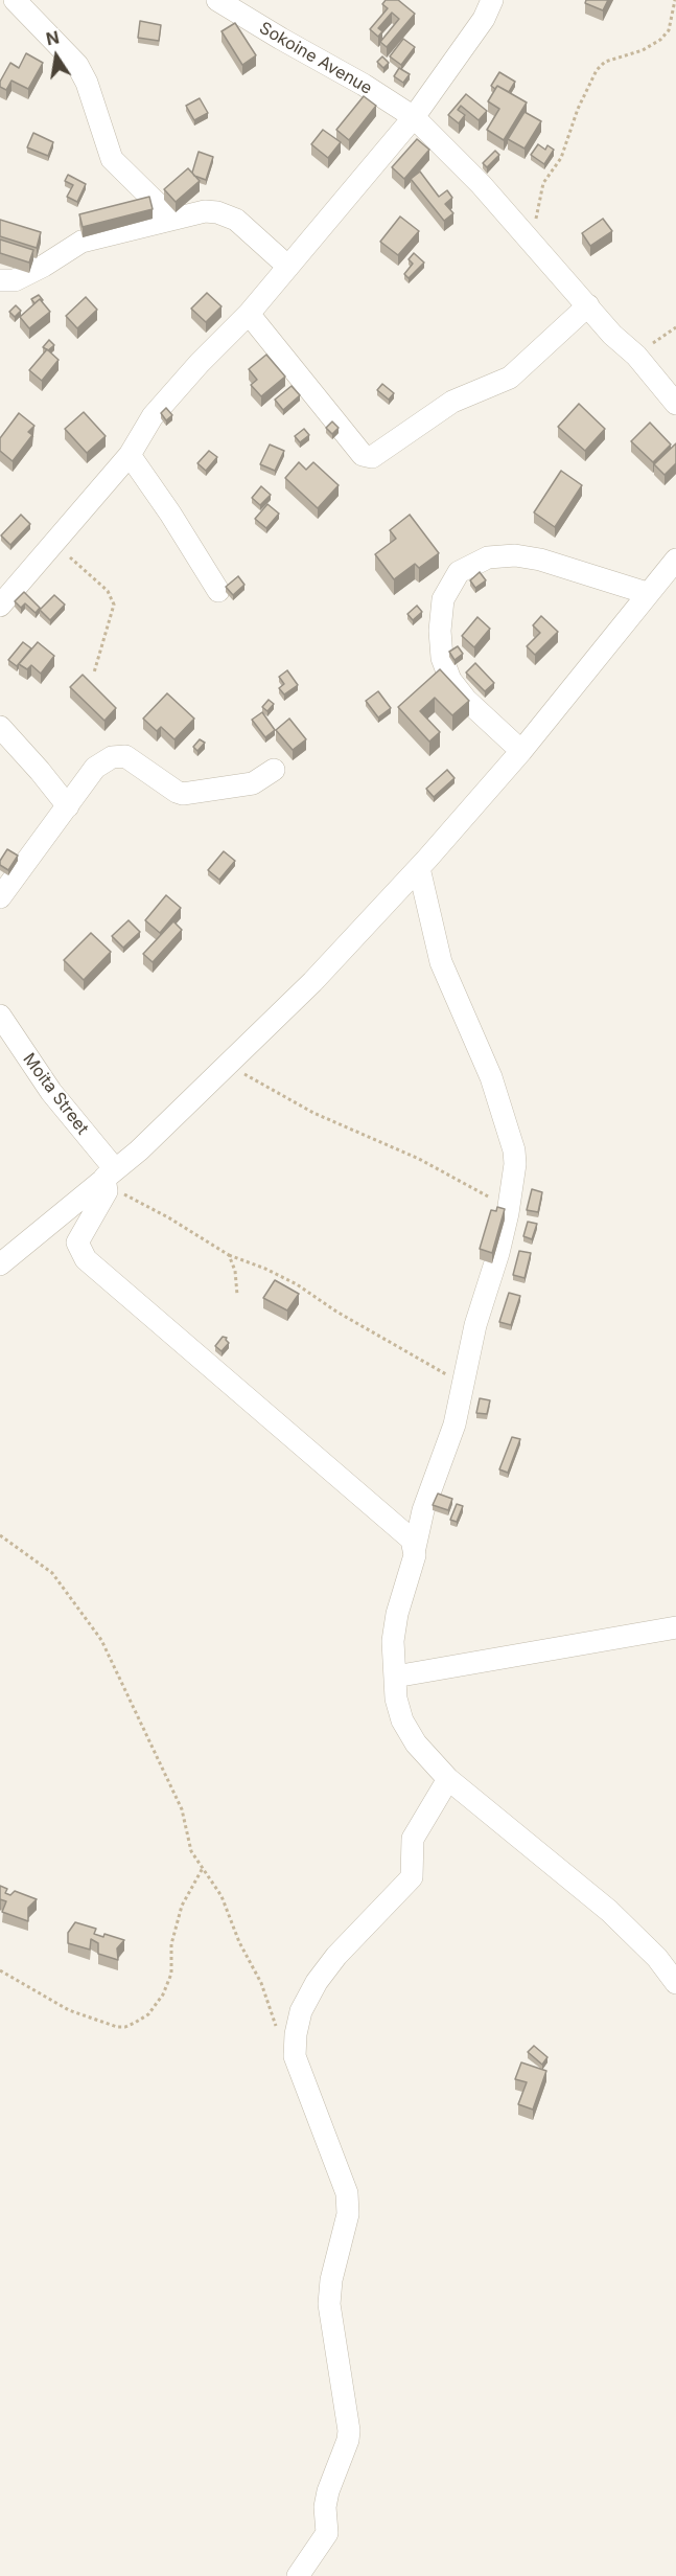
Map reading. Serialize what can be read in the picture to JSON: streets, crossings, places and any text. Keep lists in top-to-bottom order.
{
  "streets": {
    "street": ["Sokoine Avenue", "Moita Street"]
  },
  "north": "top"
}
